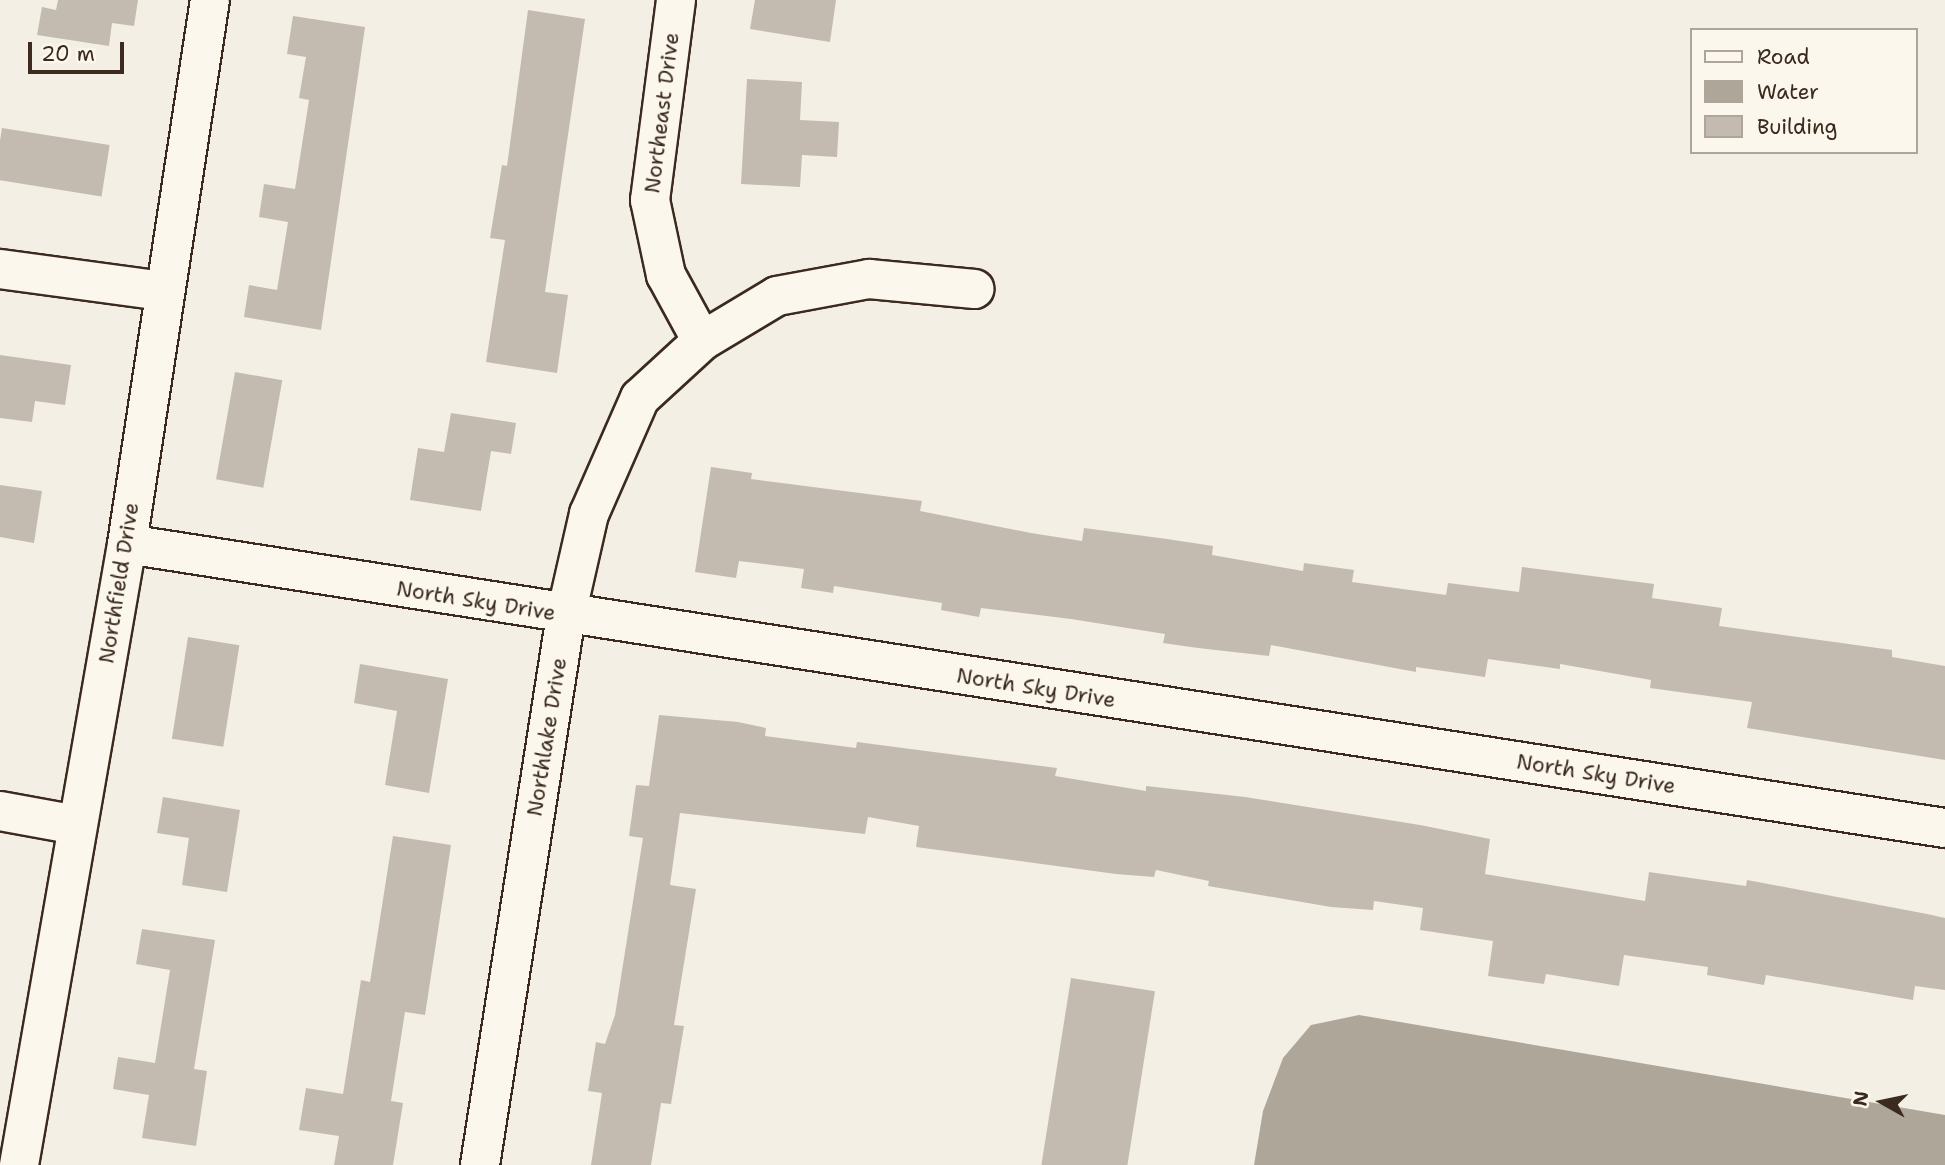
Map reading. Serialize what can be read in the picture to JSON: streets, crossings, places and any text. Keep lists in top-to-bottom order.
{
  "streets": {
    "street": [
      "Northeast Drive",
      "Northfield Drive",
      "North Sky Drive",
      "Northlake Drive"
    ]
  },
  "crossings": [
    ["Northeast Drive", "Northlake Drive"],
    ["Northfield Drive", "North Sky Drive"],
    ["North Sky Drive", "Northlake Drive"]
  ],
  "legend": ["Road", "Water", "Building"],
  "scale_bar": "20 m",
  "north": "left"
}
